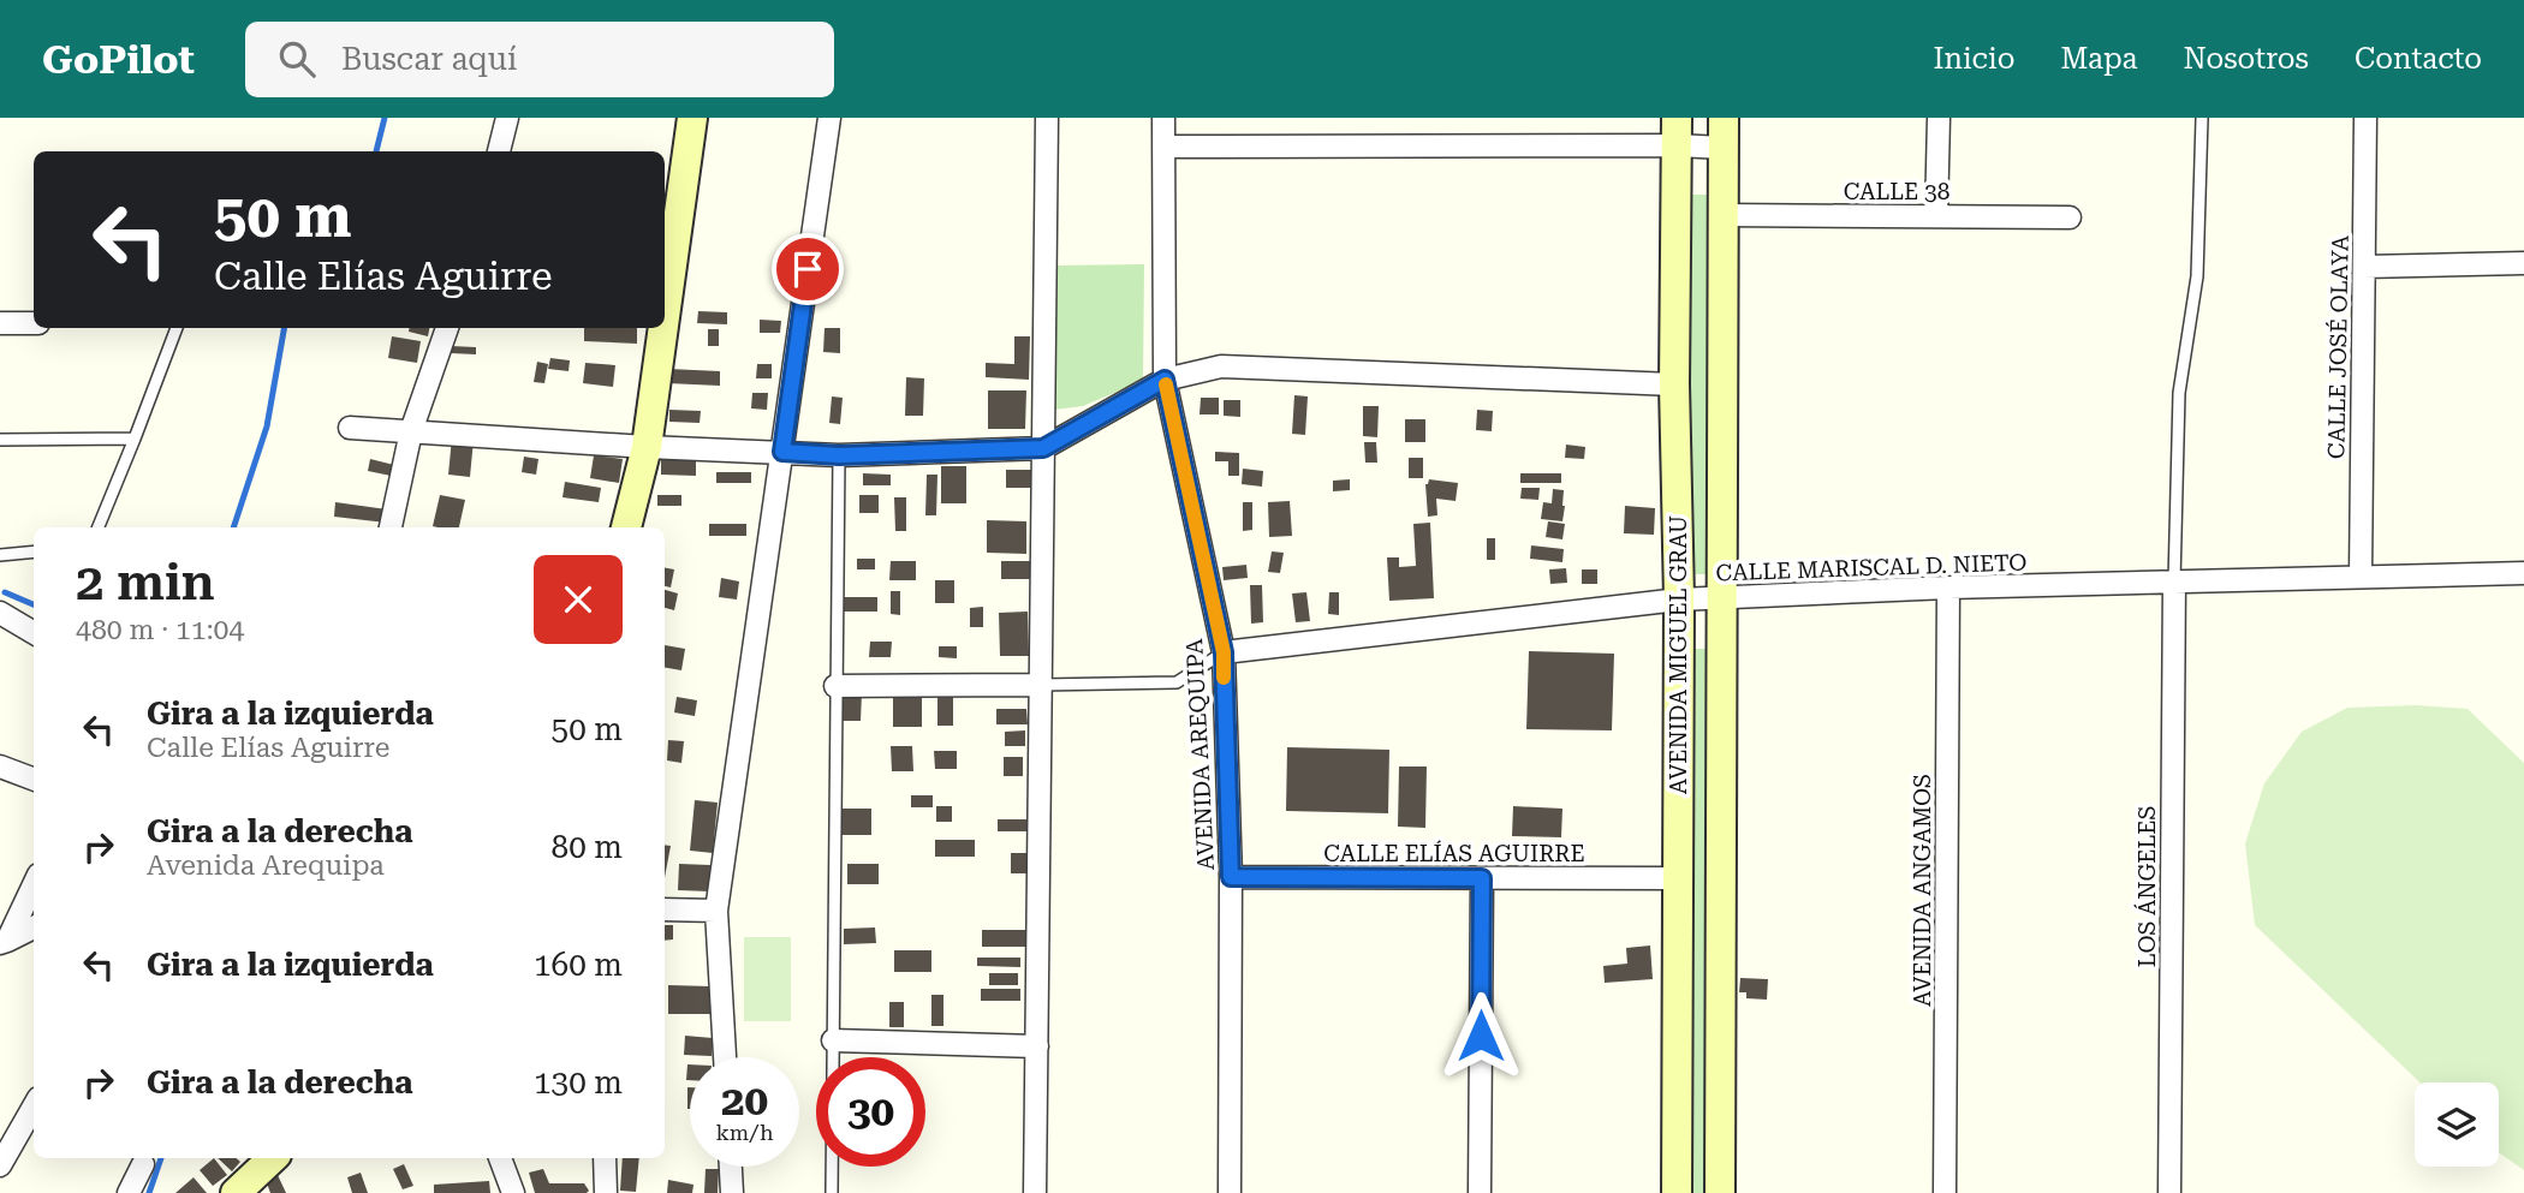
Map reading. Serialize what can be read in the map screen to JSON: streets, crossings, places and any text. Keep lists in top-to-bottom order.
{
  "streets": {
    "street": [
      "CALLE 38",
      "CALLE JOSÉ OLAYA",
      "CALLE MARISCAL D. NIETO",
      "AVENIDA MIGUEL GRAU",
      "AVENIDA AREQUIPA",
      "CALLE ELÍAS AGUIRRE",
      "LOS ÁNGELES",
      "AVENIDA ANGAMOS"
    ]
  },
  "crossings": [
    ["CALLE 38", "AVENIDA MIGUEL GRAU"],
    ["CALLE JOSÉ OLAYA", "CALLE MARISCAL D. NIETO"],
    ["CALLE MARISCAL D. NIETO", "AVENIDA MIGUEL GRAU"],
    ["CALLE MARISCAL D. NIETO", "AVENIDA AREQUIPA"],
    ["CALLE MARISCAL D. NIETO", "LOS ÁNGELES"],
    ["CALLE MARISCAL D. NIETO", "AVENIDA ANGAMOS"],
    ["AVENIDA MIGUEL GRAU", "CALLE ELÍAS AGUIRRE"],
    ["AVENIDA AREQUIPA", "CALLE ELÍAS AGUIRRE"]
  ],
  "page": {
    "header": "GoPilot",
    "search": "Buscar aquí",
    "nav": [
      "Inicio",
      "Mapa",
      "Nosotros",
      "Contacto"
    ],
    "turn": ["50 m", "Calle Elías Aguirre"],
    "heading": ["2 min", "480 m · 11:04"],
    "list": [
      {
        "name": "Gira a la izquierda",
        "note": "Calle Elías Aguirre",
        "value": "50 m"
      },
      {
        "name": "Gira a la derecha",
        "note": "Avenida Arequipa",
        "value": "80 m"
      },
      {
        "name": "Gira a la izquierda",
        "value": "160 m"
      },
      {
        "name": "Gira a la derecha",
        "value": "130 m"
      }
    ],
    "speed": "20 km/h",
    "limit": "30"
  }
}
